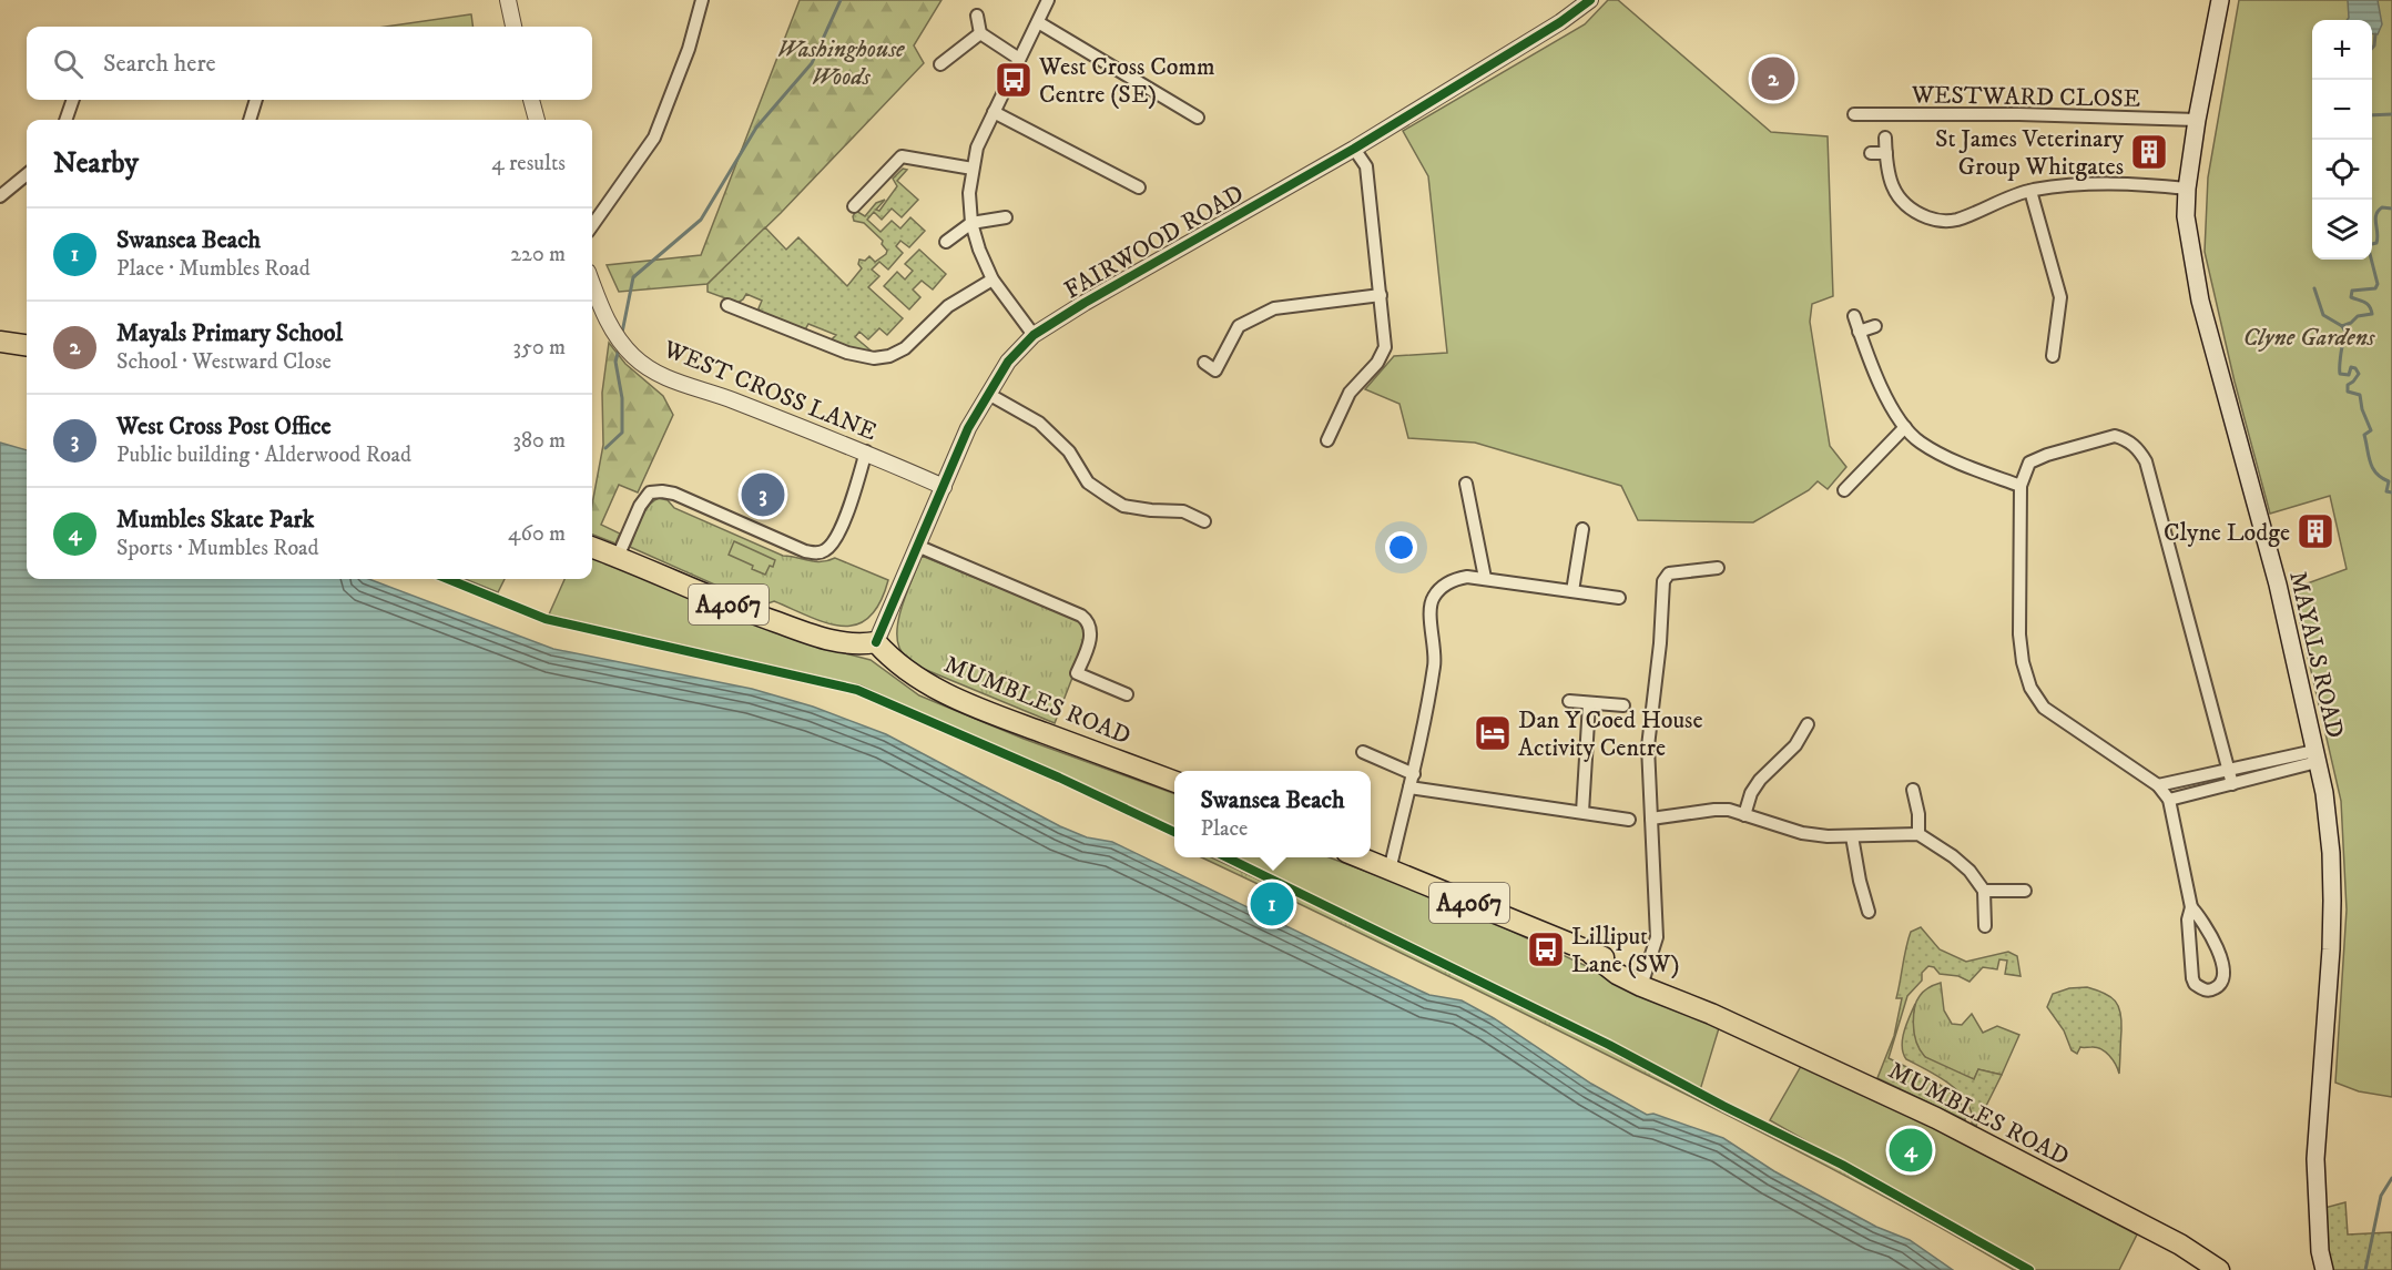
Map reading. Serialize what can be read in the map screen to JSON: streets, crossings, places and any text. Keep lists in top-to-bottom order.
{
  "streets": {
    "main road": ["A4067", "MAYALS ROAD", "MUMBLES ROAD"],
    "street": ["WESTWARD CLOSE", "FAIRWOOD ROAD", "WEST CROSS LANE"]
  },
  "crossings": [
    ["WESTWARD CLOSE", "MAYALS ROAD"],
    ["FAIRWOOD ROAD", "WEST CROSS LANE"],
    ["FAIRWOOD ROAD", "A4067"],
    ["FAIRWOOD ROAD", "MUMBLES ROAD"],
    ["A4067", "MUMBLES ROAD"]
  ],
  "parks": ["Washinghouse Woods", "Clyne Gardens"],
  "places": {
    "bus stop": ["West Cross Comm Centre (SE)", "Lilliput Lane (SW)"],
    "building": ["St James Veterinary Group Whitgates", "Clyne Lodge"],
    "hotel": ["Dan Y Coed House Activity Centre"]
  },
  "page": {
    "map_buttons": ["+", "−"],
    "search": "Search here",
    "pins": [
      "2",
      "3",
      "1",
      "4"
    ],
    "heading": ["Nearby", "4 results"],
    "list": [
      {
        "mark": "1",
        "name": "Swansea Beach",
        "note": "Place · Mumbles Road",
        "value": "220 m"
      },
      {
        "mark": "2",
        "name": "Mayals Primary School",
        "note": "School · Westward Close",
        "value": "350 m"
      },
      {
        "mark": "3",
        "name": "West Cross Post Office",
        "note": "Public building · Alderwood Road",
        "value": "380 m"
      },
      {
        "mark": "4",
        "name": "Mumbles Skate Park",
        "note": "Sports · Mumbles Road",
        "value": "460 m"
      }
    ],
    "popup": ["Swansea Beach", "Place"]
  }
}
